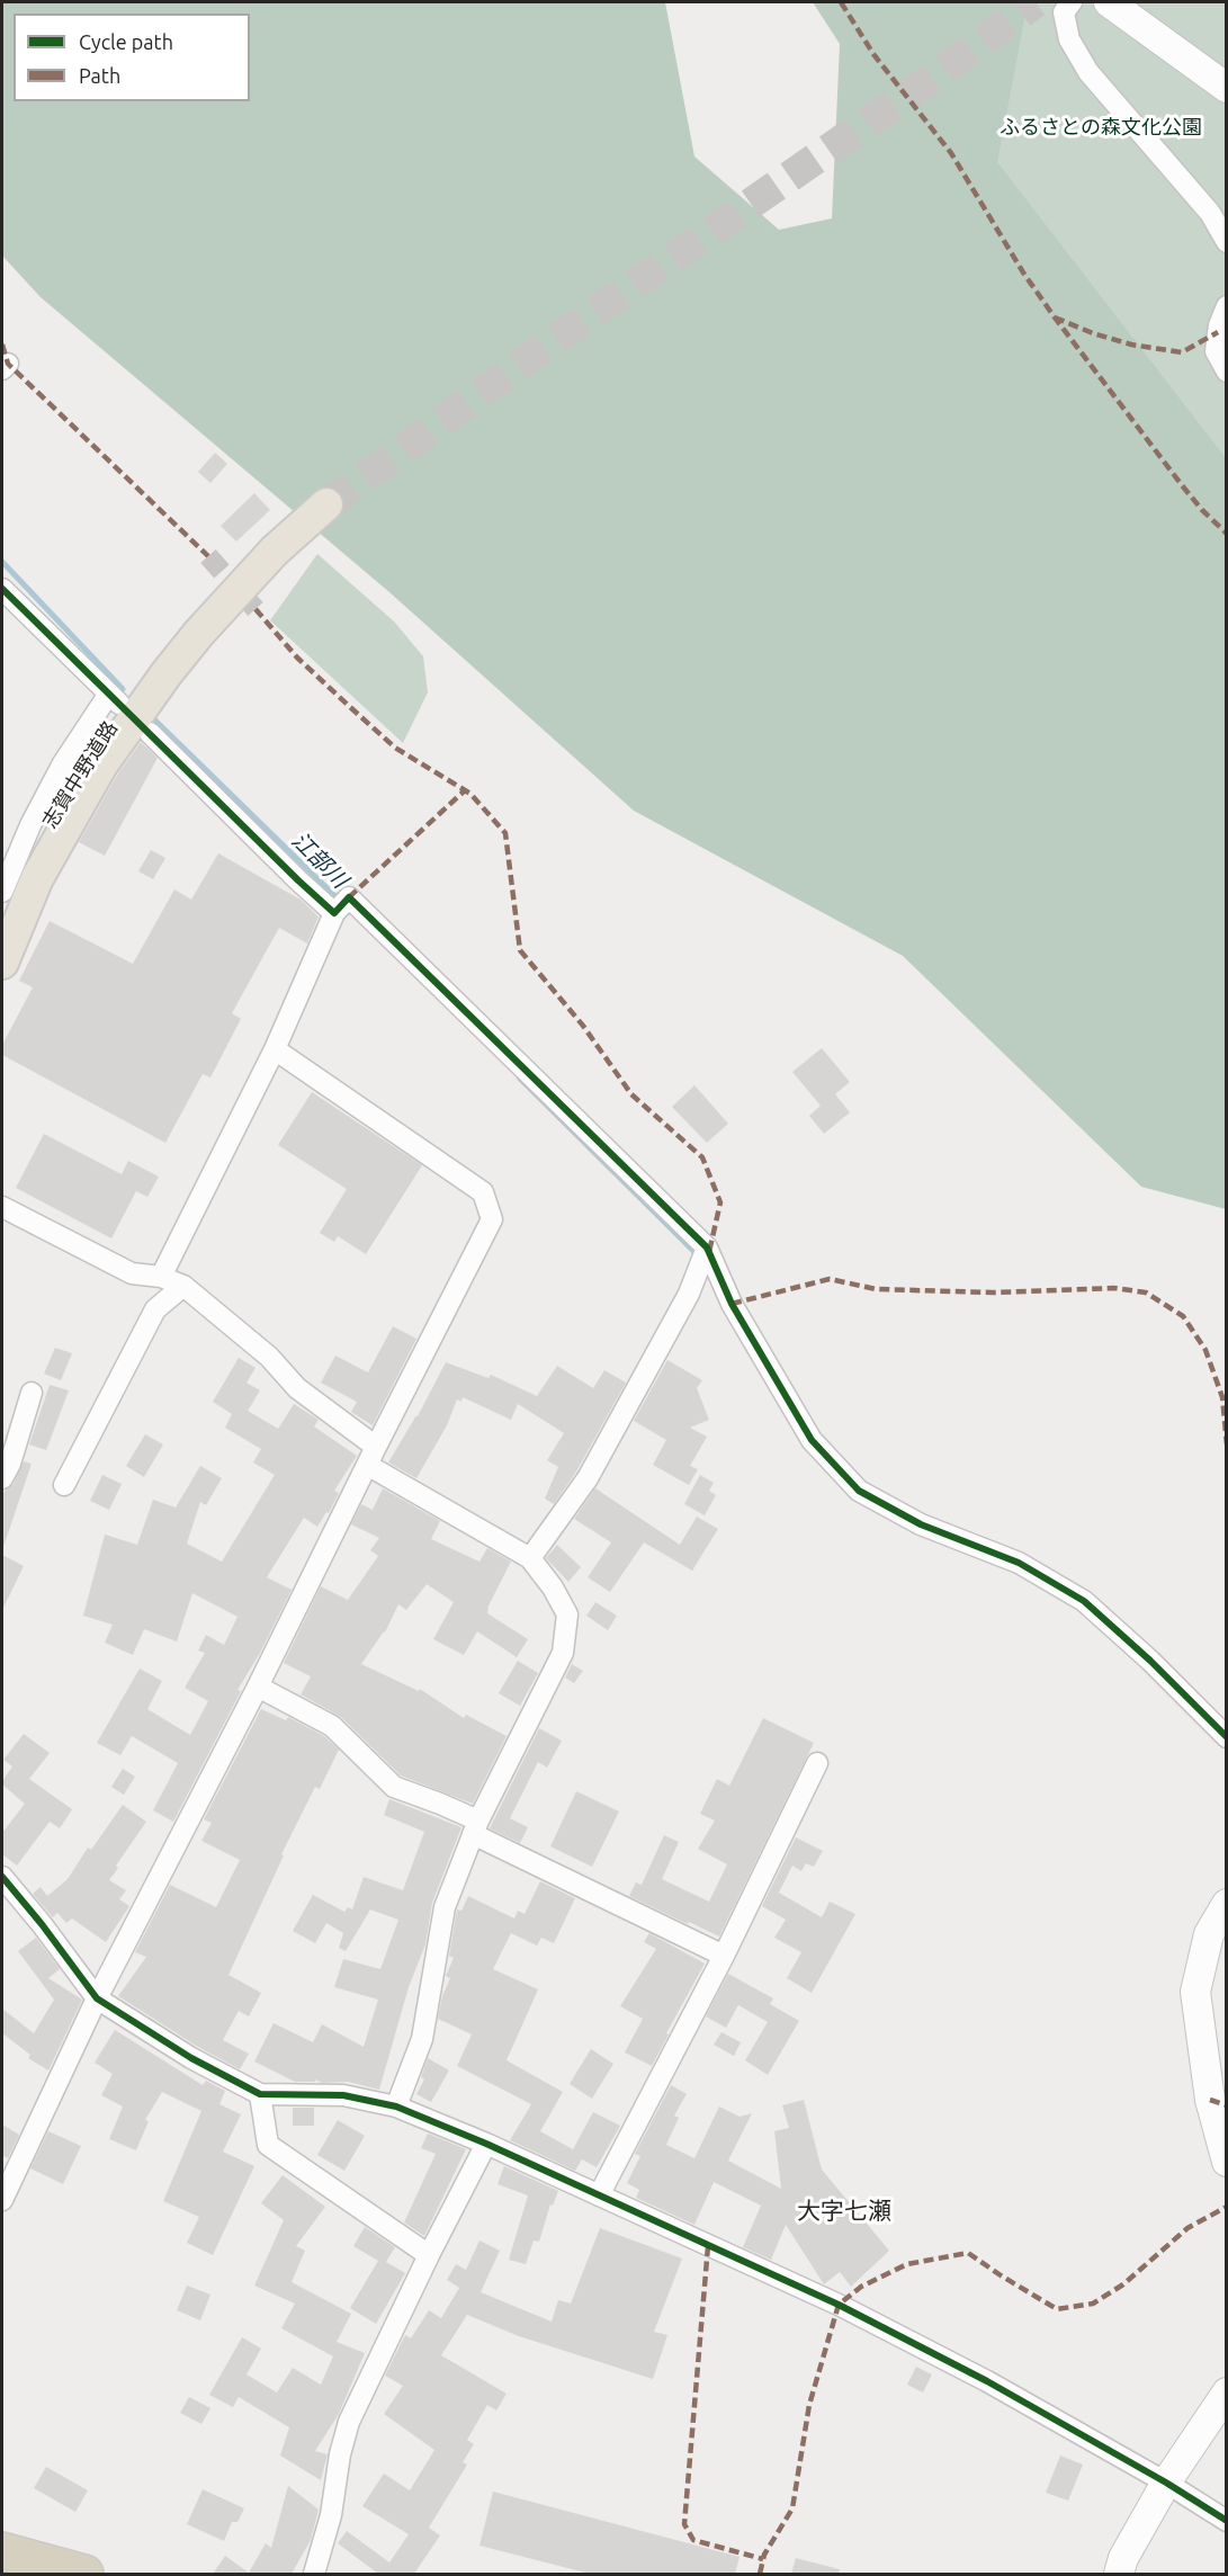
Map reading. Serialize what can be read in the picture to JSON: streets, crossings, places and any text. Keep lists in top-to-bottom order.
{
  "streets": {
    "main road": ["志賀中野道路"]
  },
  "districts": ["大字七瀬"],
  "water": ["江部川"],
  "parks": ["ふるさとの森文化公園"],
  "legend": ["Cycle path", "Path"]
}
